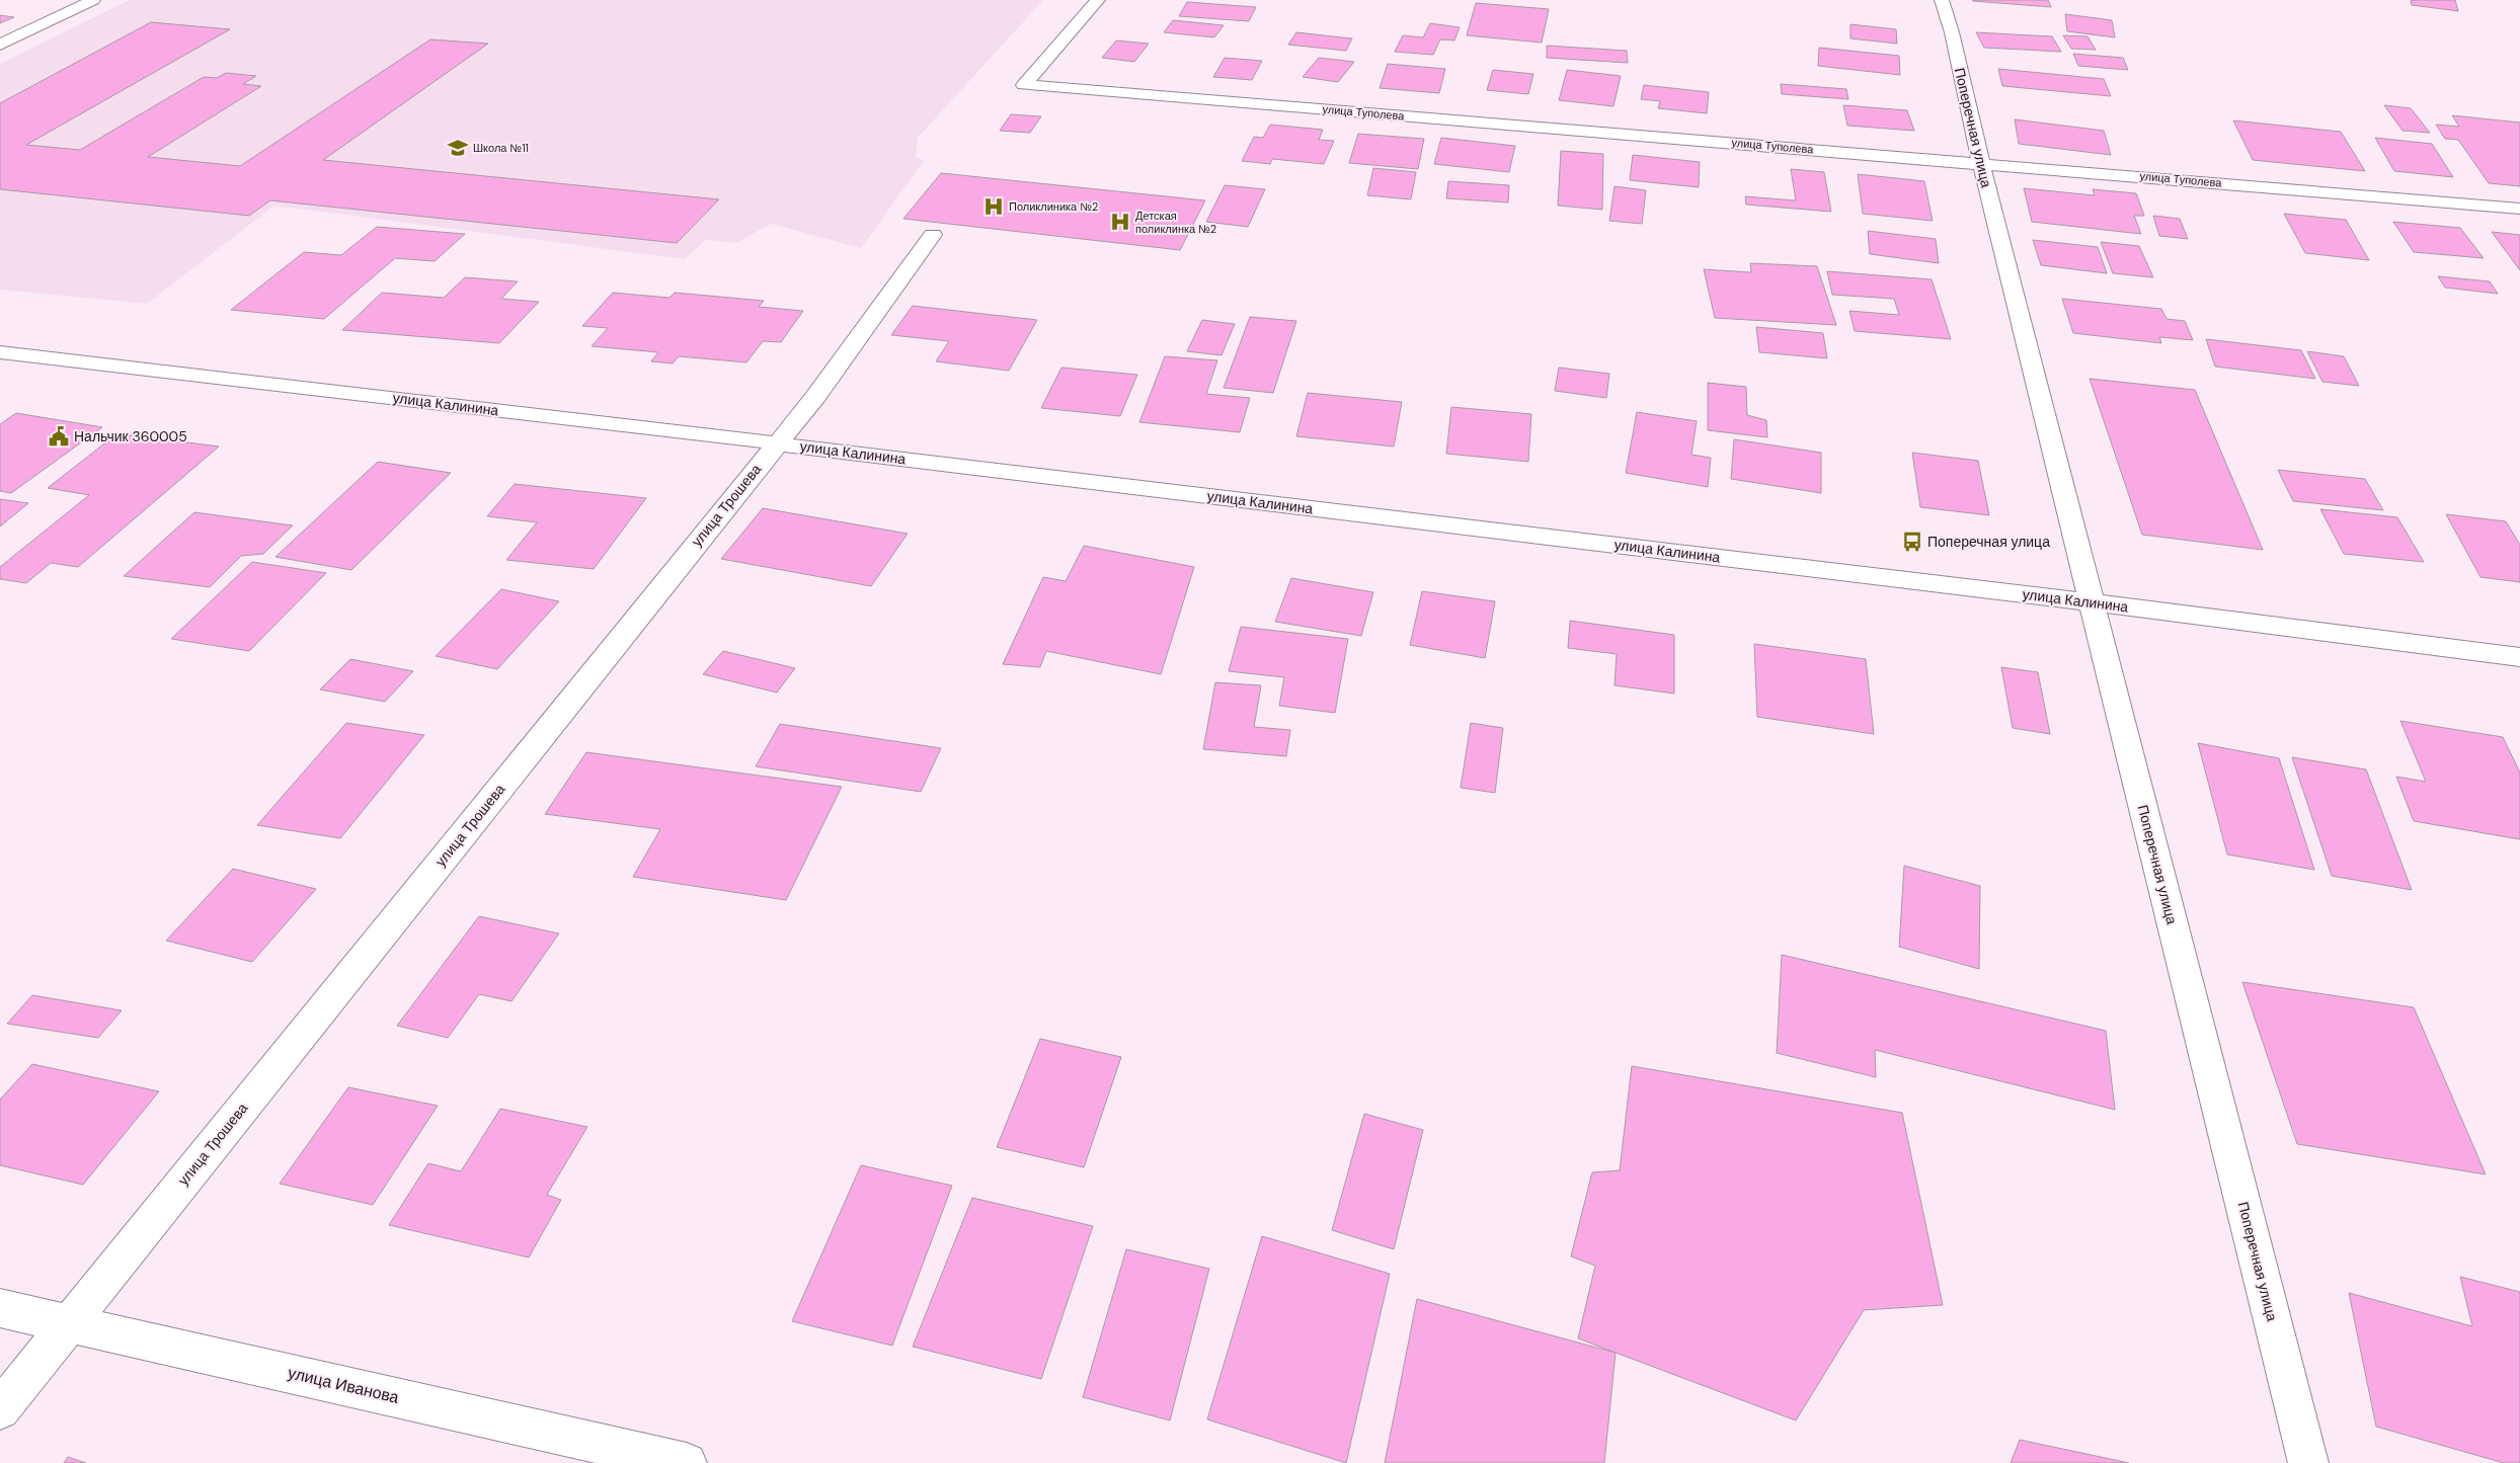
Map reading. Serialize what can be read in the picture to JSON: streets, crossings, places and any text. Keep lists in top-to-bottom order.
{
  "streets": {
    "street": [
      "улица Туполева",
      "Поперечная улица",
      "улица Калинина",
      "улица Трошева",
      "улица Иванова"
    ]
  },
  "crossings": [
    ["улица Туполева", "Поперечная улица"],
    ["Поперечная улица", "улица Калинина"],
    ["улица Калинина", "улица Трошева"],
    ["улица Трошева", "улица Иванова"]
  ],
  "places": {
    "school or university": ["Школа №11"],
    "hospital": ["Поликлиника №2", "Детская поликлинка №2"],
    "public building": ["Нальчик 360005"],
    "bus stop": ["Поперечная улица"]
  }
}
